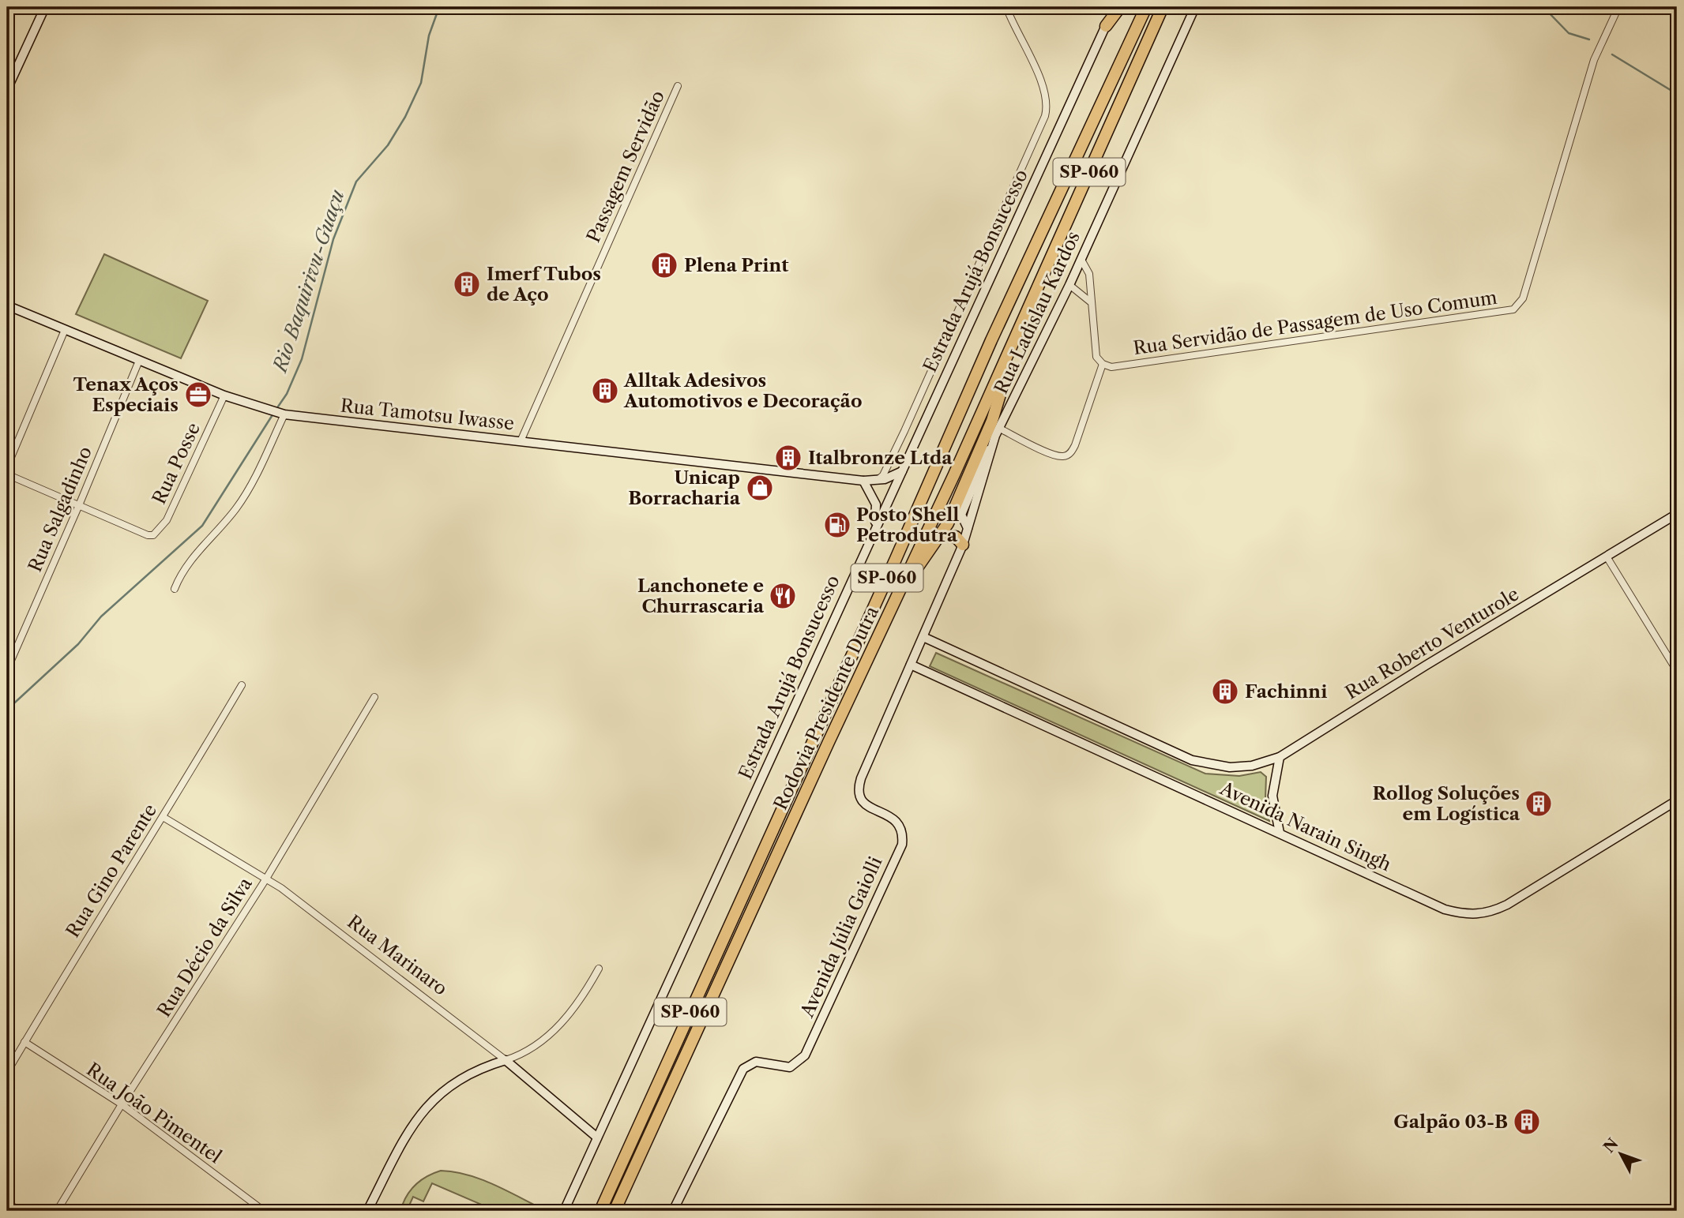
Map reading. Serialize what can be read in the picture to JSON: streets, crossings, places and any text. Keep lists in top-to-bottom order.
{
  "streets": {
    "highway": ["SP-060", "Rodovia Presidente Dutra"],
    "street": [
      "Passagem Servidão",
      "Estrada Arujá Bonsucesso",
      "Rua Ladislau Kardos",
      "Rua Servidão de Passagem de Uso Comum",
      "Rua Tamotsu Iwasse",
      "Rua Posse",
      "Rua Salgadinho",
      "Rua Roberto Venturole",
      "Avenida Narain Singh",
      "Rua Gino Parente",
      "Avenida Júlia Gaiolli",
      "Rua Décio da Silva",
      "Rua Marinaro",
      "Rua João Pimentel"
    ]
  },
  "crossings": [
    ["Passagem Servidão", "Rua Tamotsu Iwasse"],
    ["Estrada Arujá Bonsucesso", "Rua Tamotsu Iwasse"],
    ["Estrada Arujá Bonsucesso", "Rua Marinaro"],
    ["Rua Tamotsu Iwasse", "Rua Posse"],
    ["Rua Tamotsu Iwasse", "Rua Salgadinho"],
    ["Rua Posse", "Rua Salgadinho"],
    ["Rua Roberto Venturole", "Avenida Júlia Gaiolli"],
    ["Avenida Narain Singh", "Avenida Júlia Gaiolli"],
    ["Rua Gino Parente", "Rua Marinaro"],
    ["Rua Gino Parente", "Rua João Pimentel"],
    ["Rua Décio da Silva", "Rua Marinaro"],
    ["Rua Décio da Silva", "Rua João Pimentel"]
  ],
  "water": ["Rio Baquirivu-Guaçu"],
  "places": {
    "building": [
      "Plena Print",
      "Imerf Tubos de Aço",
      "Alltak Adesivos Automotivos e Decoração",
      "Italbronze Ltda",
      "Fachinni",
      "Rollog Soluções em Logística",
      "Galpão 03-B"
    ],
    "office": ["Tenax Aços Especiais"],
    "shop": ["Unicap Borracharia"],
    "fuel station": ["Posto Shell Petrodutra"],
    "restaurant": ["Lanchonete e Churrascaria"]
  },
  "north": "top left"
}
